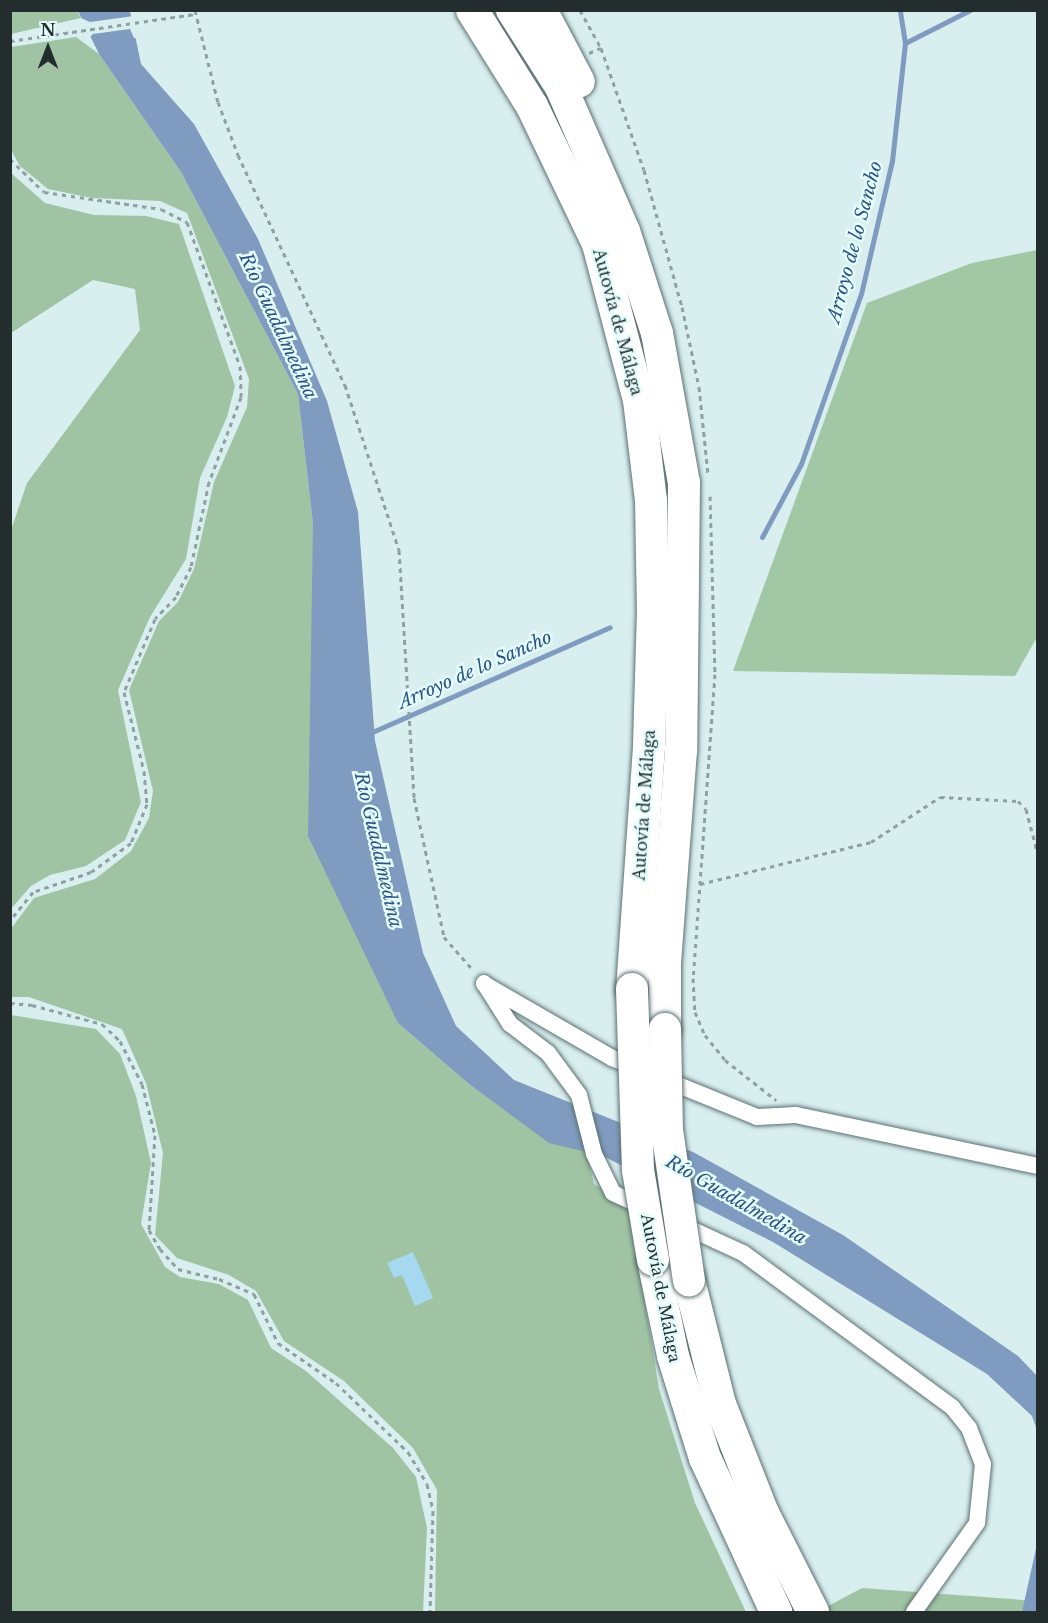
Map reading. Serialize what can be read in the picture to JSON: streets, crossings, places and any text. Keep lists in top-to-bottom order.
{
  "streets": {
    "highway": ["Autovía de Málaga"]
  },
  "water": ["Arroyo de lo Sancho", "Río Guadalmedina"],
  "north": "top"
}
